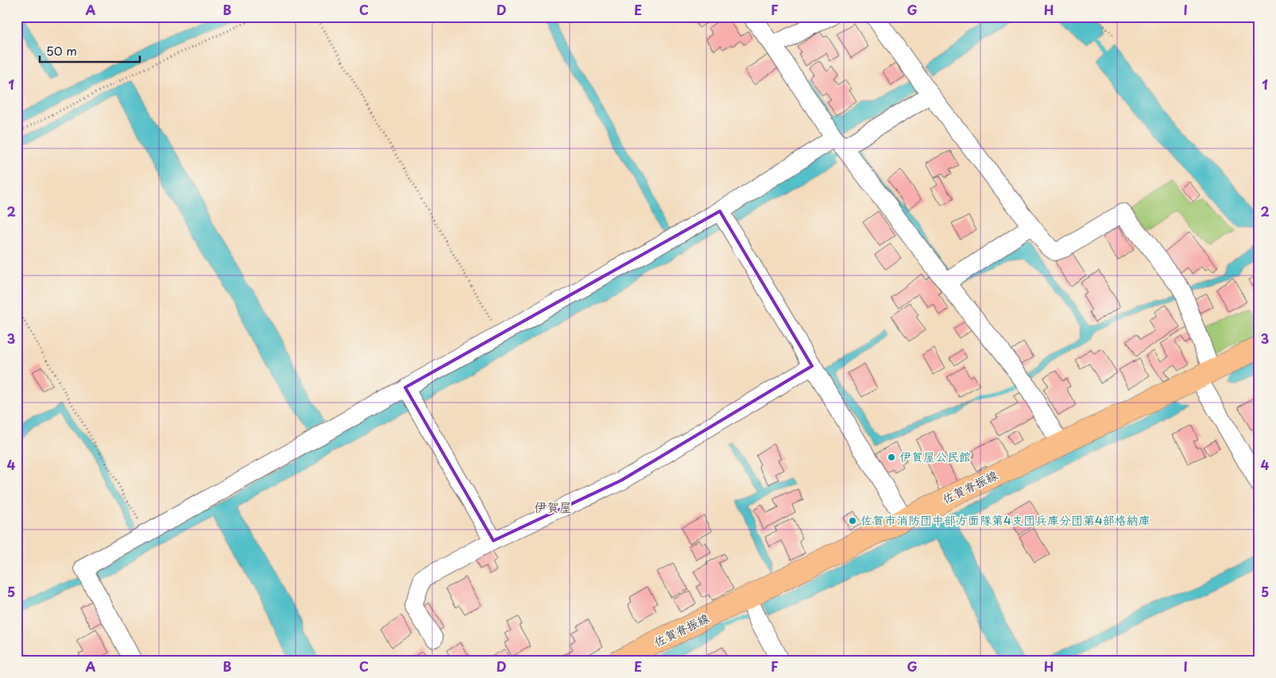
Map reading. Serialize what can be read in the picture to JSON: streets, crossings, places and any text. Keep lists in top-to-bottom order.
{
  "streets": {
    "main road": ["佐賀脊振線"]
  },
  "districts": ["伊賀屋"],
  "places": ["伊賀屋公民館", "佐賀市消防団中部方面隊第4支団兵庫分団第4部格納庫"],
  "scale_bar": "50 m",
  "grid": {
    "columns": [
      "A",
      "B",
      "C",
      "D",
      "E",
      "F",
      "G",
      "H",
      "I"
    ],
    "rows": [
      "1",
      "2",
      "3",
      "4",
      "5"
    ]
  }
}
